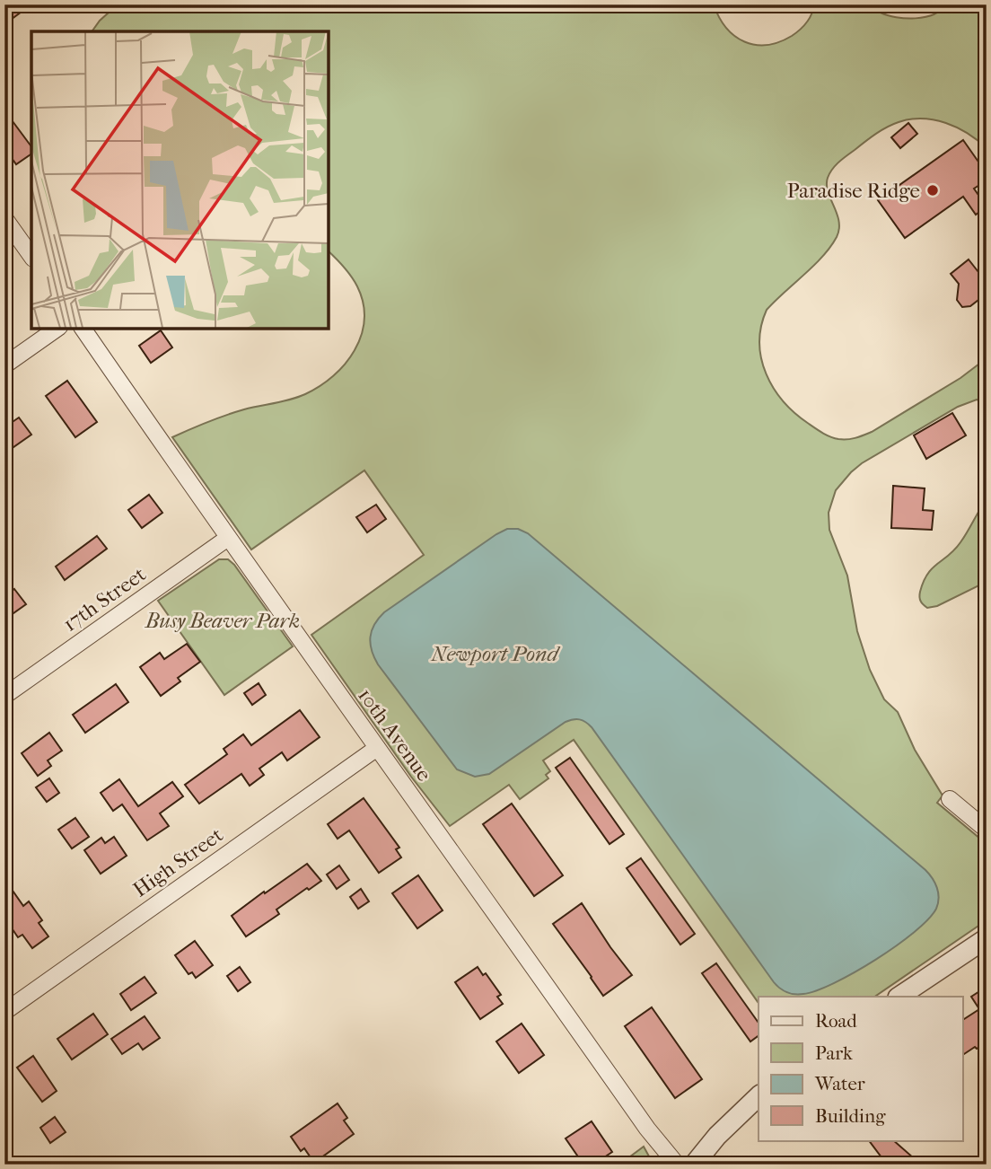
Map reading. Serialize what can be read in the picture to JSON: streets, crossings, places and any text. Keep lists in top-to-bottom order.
{
  "streets": {
    "street": ["17th Street", "10th Avenue", "High Street"]
  },
  "crossings": [
    ["17th Street", "10th Avenue"],
    ["10th Avenue", "High Street"]
  ],
  "water": ["Newport Pond"],
  "parks": ["Busy Beaver Park"],
  "places": ["Paradise Ridge"],
  "legend": [
    "Road",
    "Park",
    "Water",
    "Building"
  ]
}
